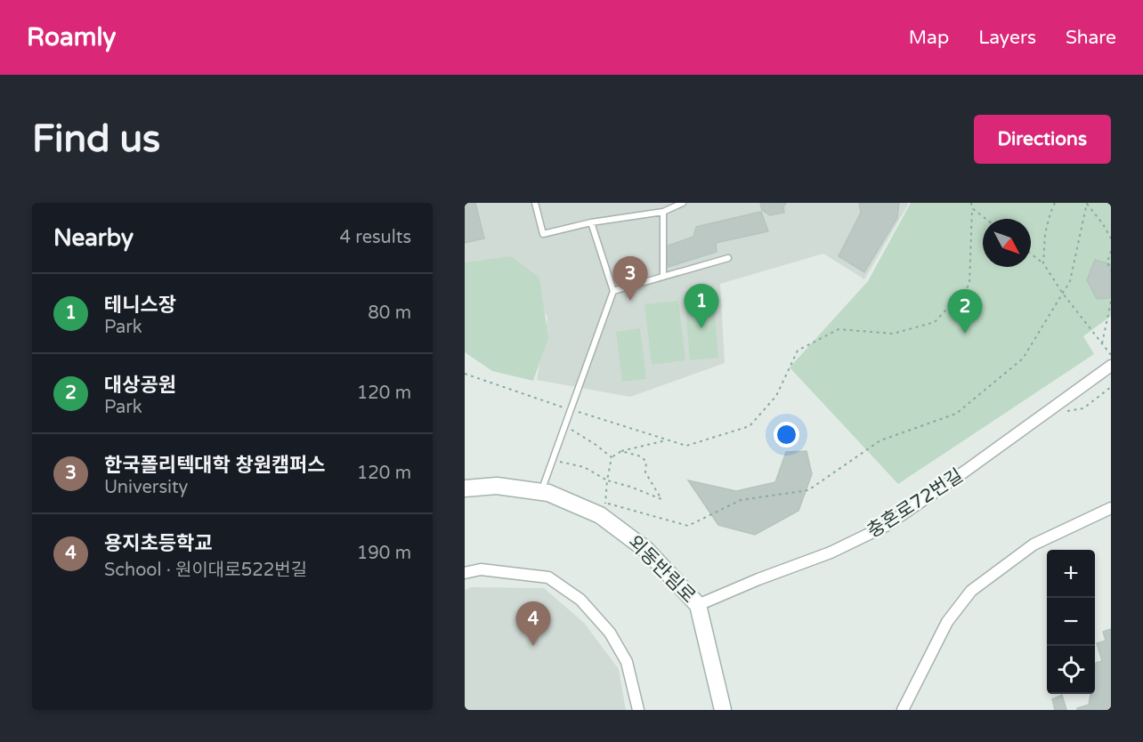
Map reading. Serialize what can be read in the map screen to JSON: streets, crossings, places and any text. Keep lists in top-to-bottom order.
{
  "streets": {
    "main road": ["외동반림로"],
    "street": ["충혼로72번길"]
  },
  "crossings": [
    ["충혼로72번길", "외동반림로"]
  ],
  "north": "bottom right",
  "page": {
    "header": "Roamly",
    "nav": ["Map", "Layers", "Share"],
    "buttons": "Directions",
    "title": "Find us",
    "heading": ["Nearby", "4 results"],
    "pins": [
      "3",
      "1",
      "2",
      "4"
    ],
    "list": [
      {
        "mark": "1",
        "name": "테니스장",
        "note": "Park",
        "value": "80 m"
      },
      {
        "mark": "2",
        "name": "대상공원",
        "note": "Park",
        "value": "120 m"
      },
      {
        "mark": "3",
        "name": "한국폴리텍대학 창원캠퍼스",
        "note": "University",
        "value": "120 m"
      },
      {
        "mark": "4",
        "name": "용지초등학교",
        "note": "School · 원이대로522번길",
        "value": "190 m"
      }
    ],
    "map_buttons": ["+", "−"]
  }
}
